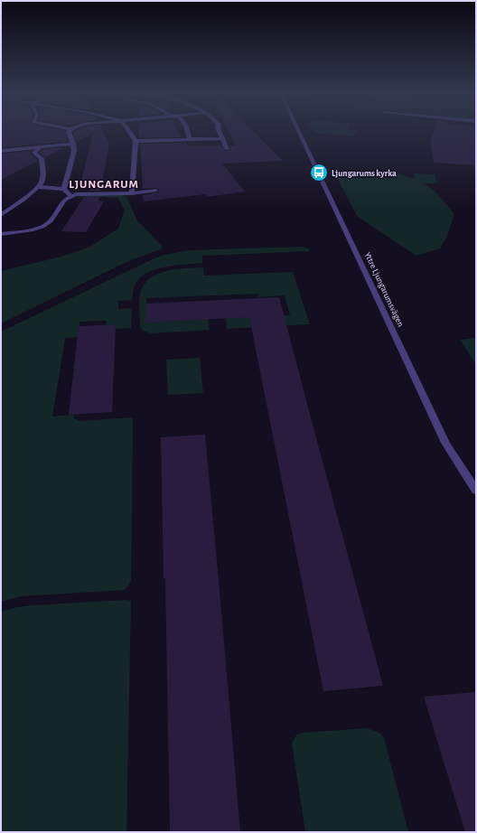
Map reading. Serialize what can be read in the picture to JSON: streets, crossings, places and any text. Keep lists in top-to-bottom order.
{
  "streets": {
    "street": ["Yttre Ljungarumsvägen"]
  },
  "districts": ["LJUNGARUM"],
  "places": {
    "bus stop": ["Ljungarums kyrka"]
  }
}
